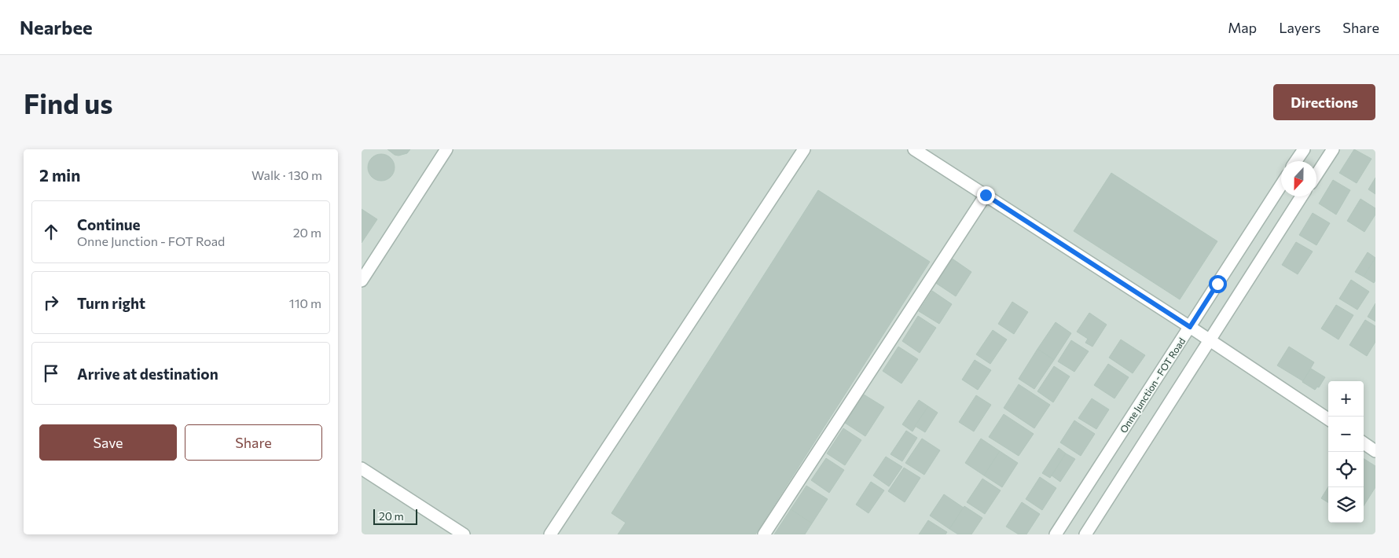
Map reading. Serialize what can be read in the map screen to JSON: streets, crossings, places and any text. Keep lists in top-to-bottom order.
{
  "streets": {
    "street": ["Onne Junction - FOT Road"]
  },
  "scale_bar": "20 m",
  "north": "bottom",
  "page": {
    "header": "Nearbee",
    "nav": ["Map", "Layers", "Share"],
    "buttons": [
      "Directions",
      ["Save", "Share"]
    ],
    "title": "Find us",
    "heading": ["2 min", "Walk · 130 m"],
    "list": [
      ["Continue", "Onne Junction - FOT Road", "20 m"],
      ["Turn right", "110 m"],
      "Arrive at destination"
    ],
    "map_buttons": ["+", "−"],
    "scale": "20 m"
  }
}
